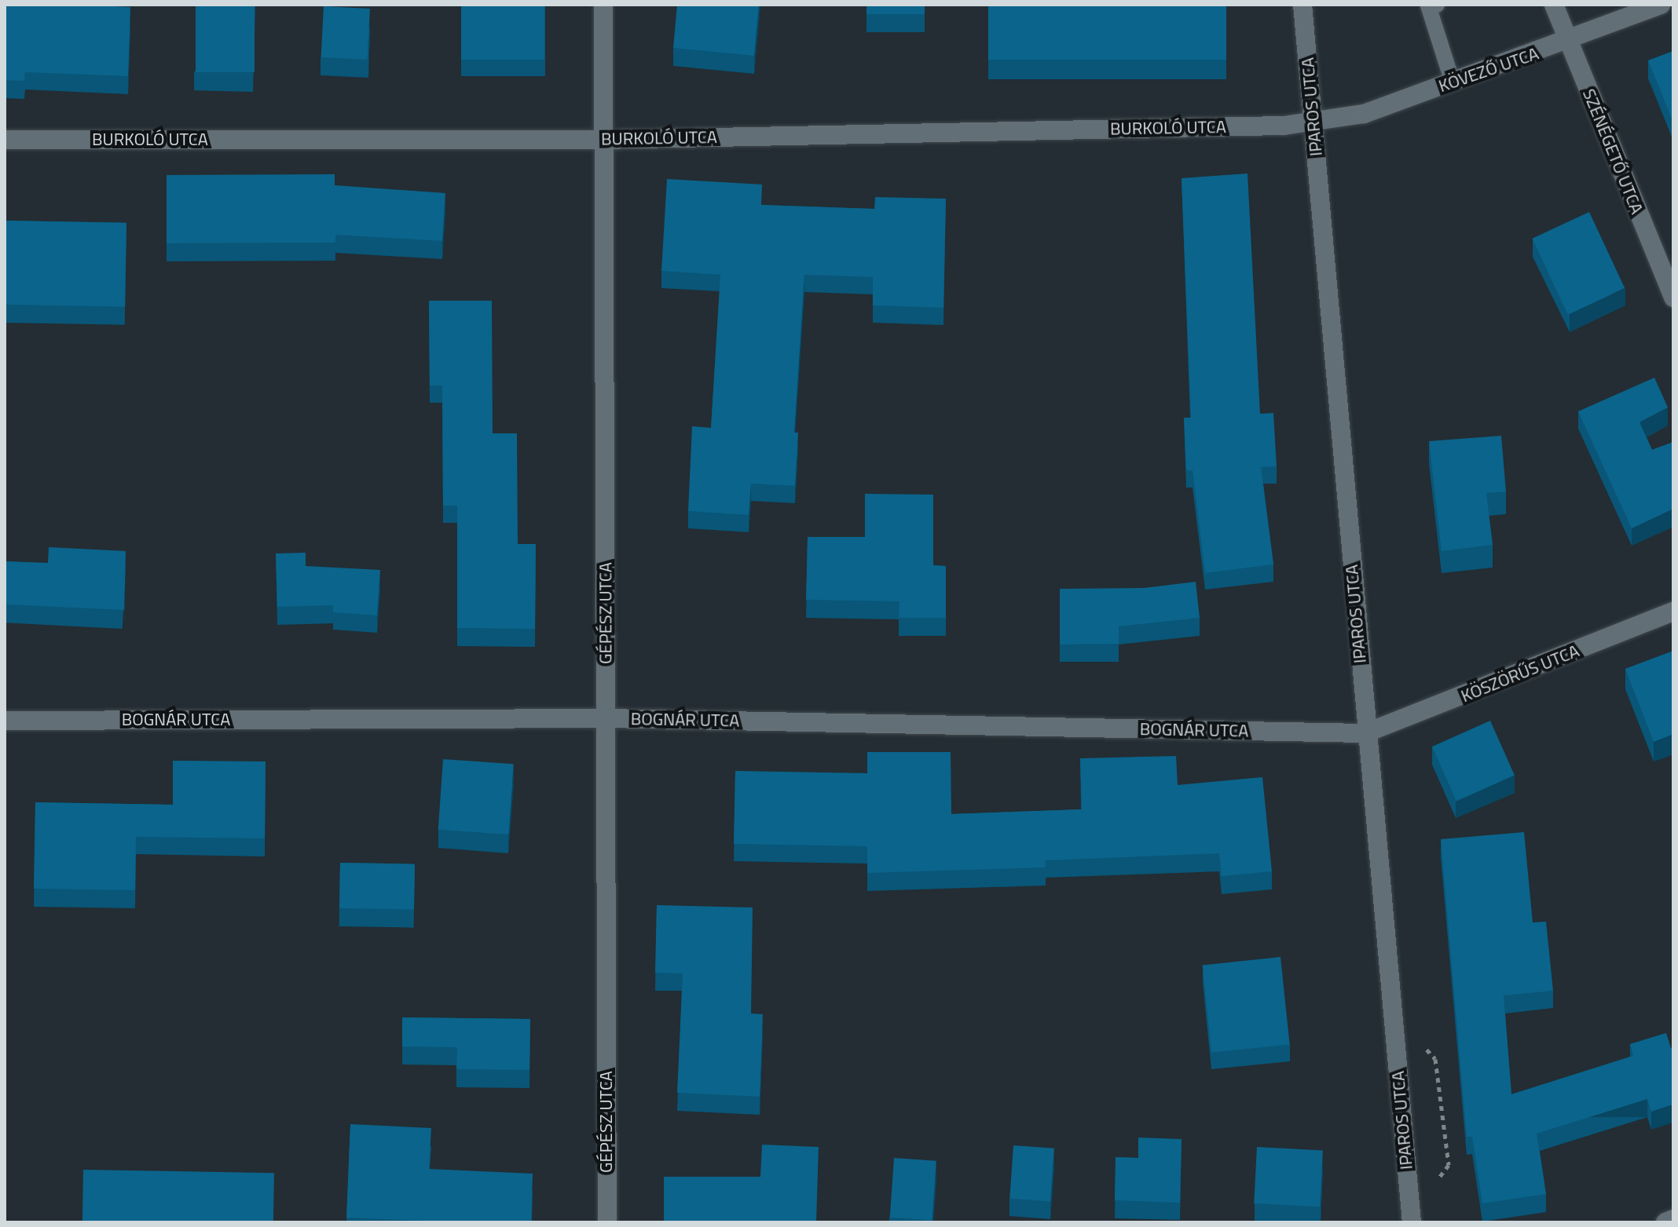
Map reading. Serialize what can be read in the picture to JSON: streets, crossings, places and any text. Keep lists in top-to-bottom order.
{
  "streets": {
    "street": [
      "KÖVEZŐ UTCA",
      "IPAROS UTCA",
      "BURKOLÓ UTCA",
      "SZÉNÉGETŐ UTCA",
      "GÉPÉSZ UTCA",
      "KÖSZÖRŰS UTCA",
      "BOGNÁR UTCA"
    ]
  },
  "crossings": [
    ["KÖVEZŐ UTCA", "IPAROS UTCA"],
    ["KÖVEZŐ UTCA", "BURKOLÓ UTCA"],
    ["KÖVEZŐ UTCA", "SZÉNÉGETŐ UTCA"],
    ["IPAROS UTCA", "BURKOLÓ UTCA"],
    ["IPAROS UTCA", "KÖSZÖRŰS UTCA"],
    ["IPAROS UTCA", "BOGNÁR UTCA"],
    ["BURKOLÓ UTCA", "GÉPÉSZ UTCA"],
    ["GÉPÉSZ UTCA", "BOGNÁR UTCA"],
    ["KÖSZÖRŰS UTCA", "BOGNÁR UTCA"]
  ]
}
